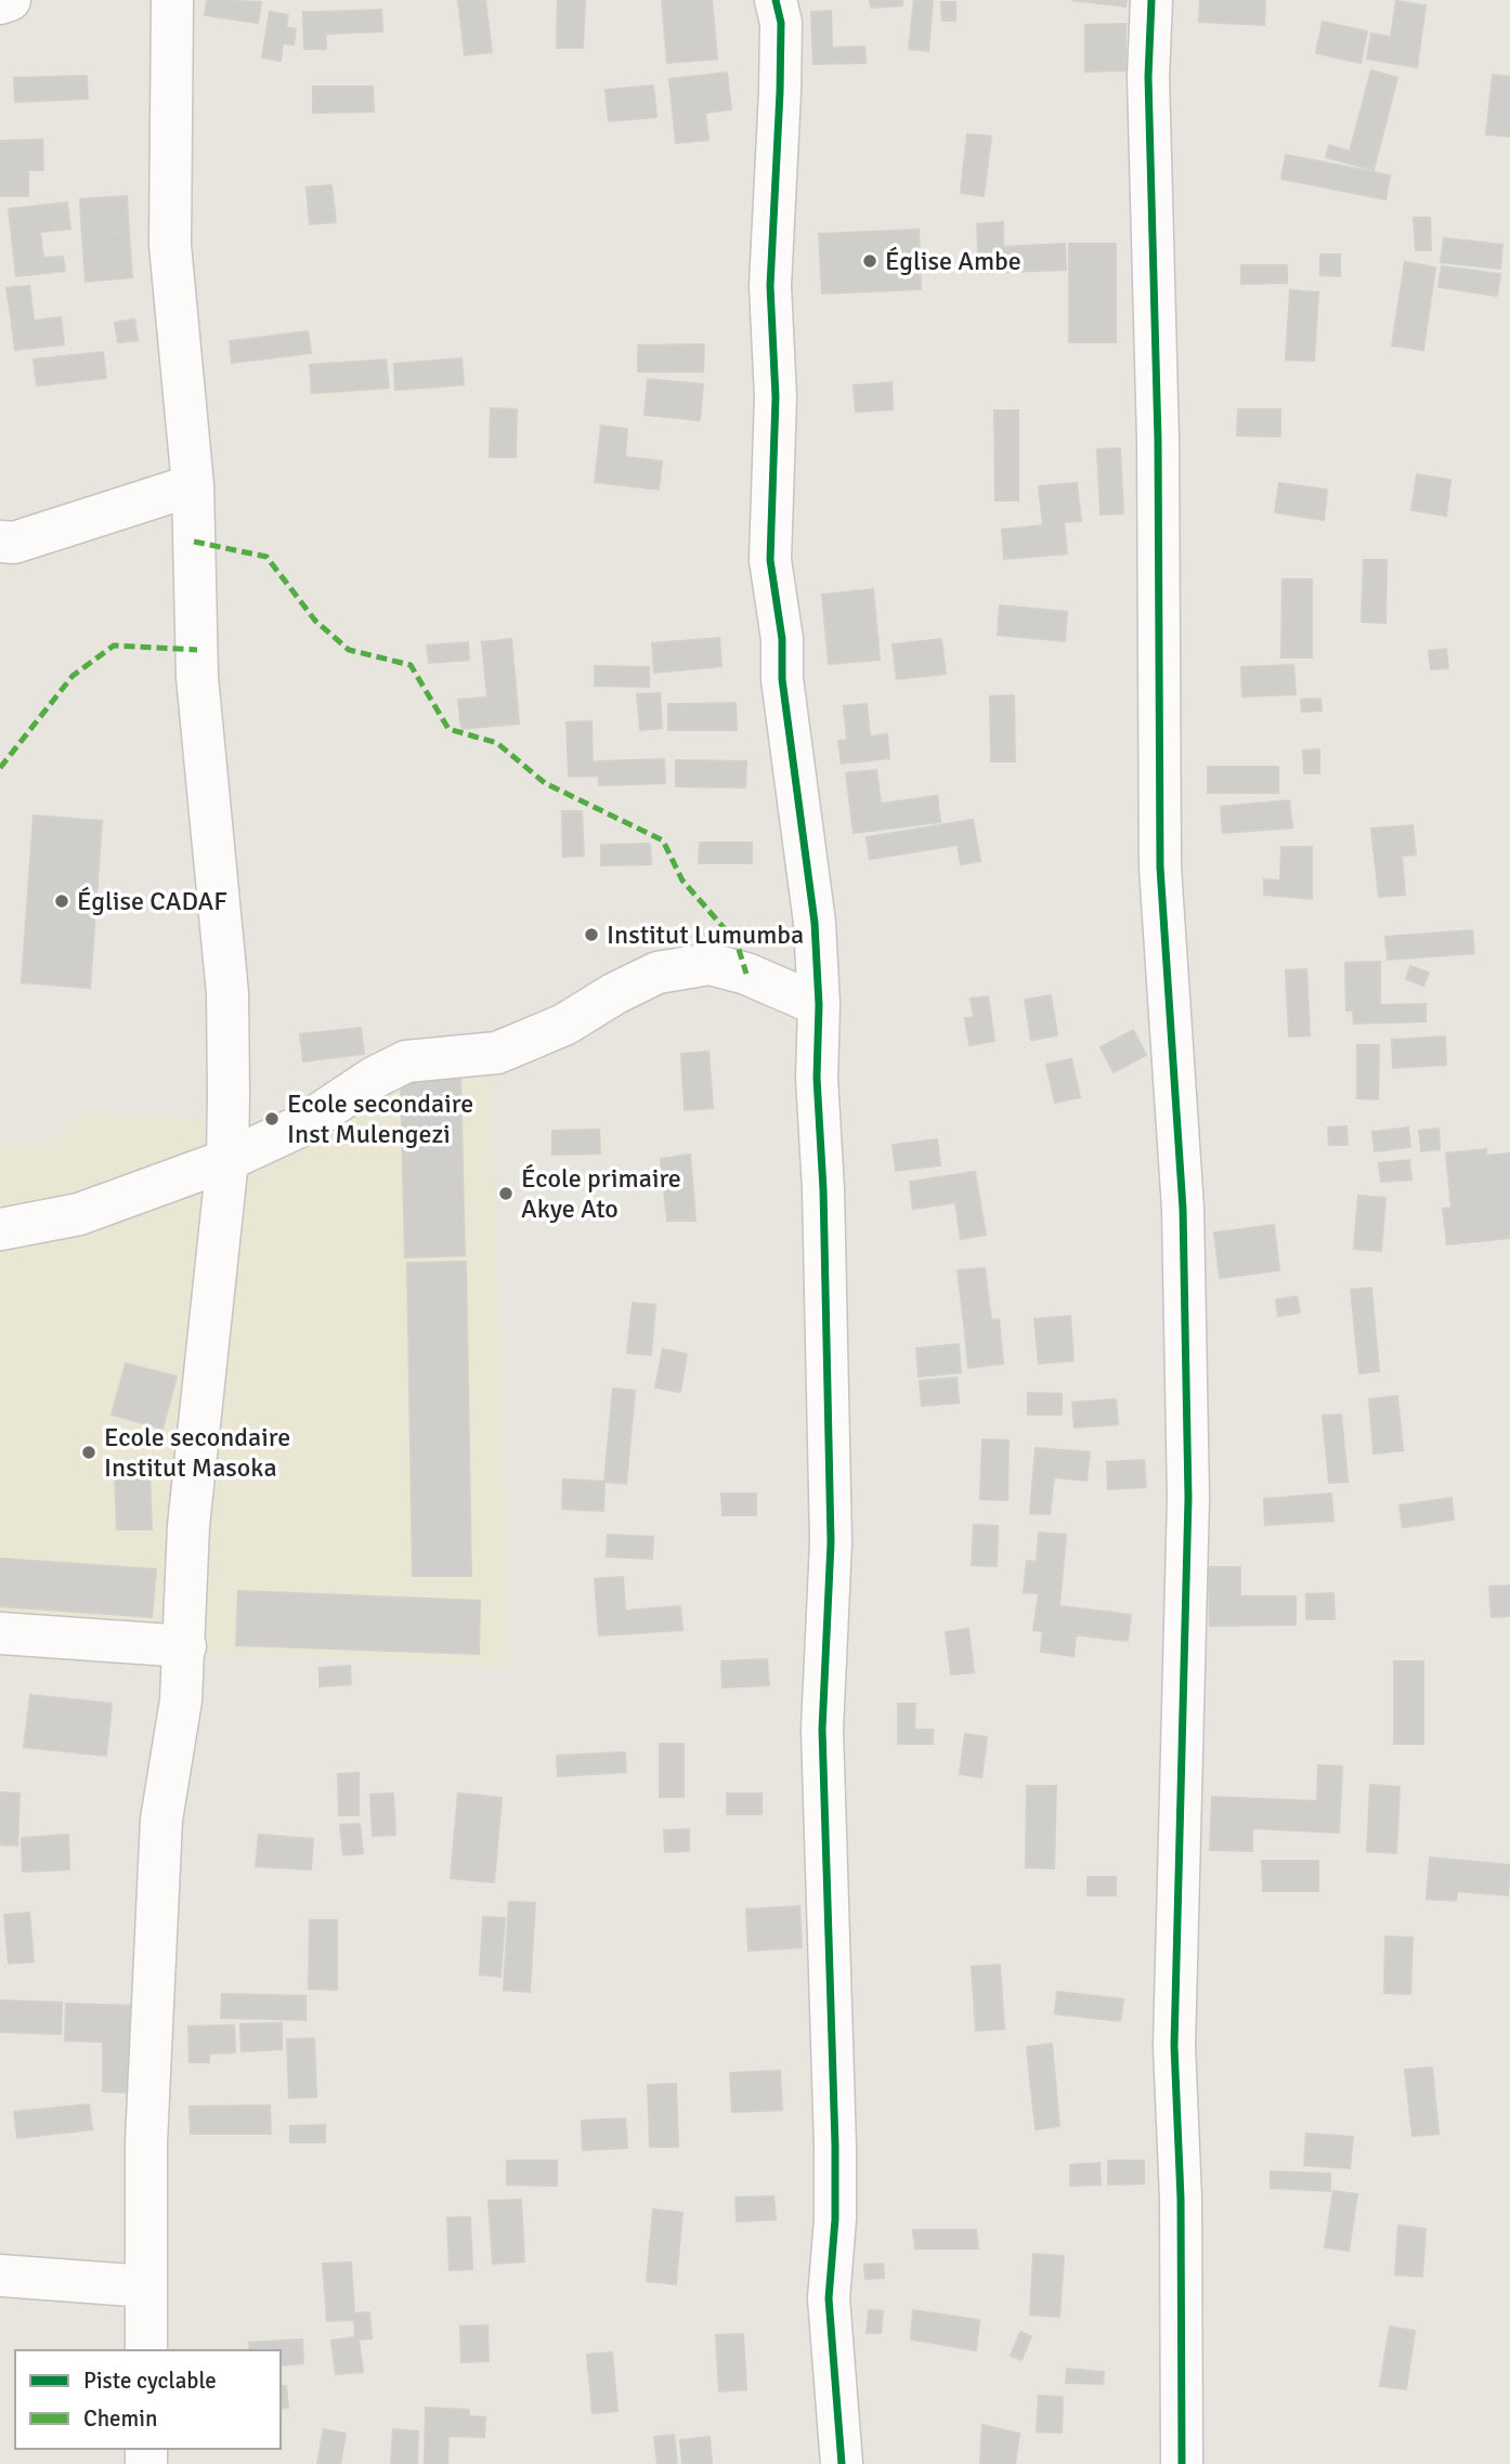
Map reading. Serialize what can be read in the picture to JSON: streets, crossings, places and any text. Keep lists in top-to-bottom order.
{
  "places": [
    "Église Ambe",
    "Église CADAF",
    "Institut Lumumba",
    "Ecole secondaire Inst Mulengezi",
    "École primaire Akye Ato",
    "Ecole secondaire Institut Masoka"
  ],
  "legend": ["Piste cyclable", "Chemin"]
}
